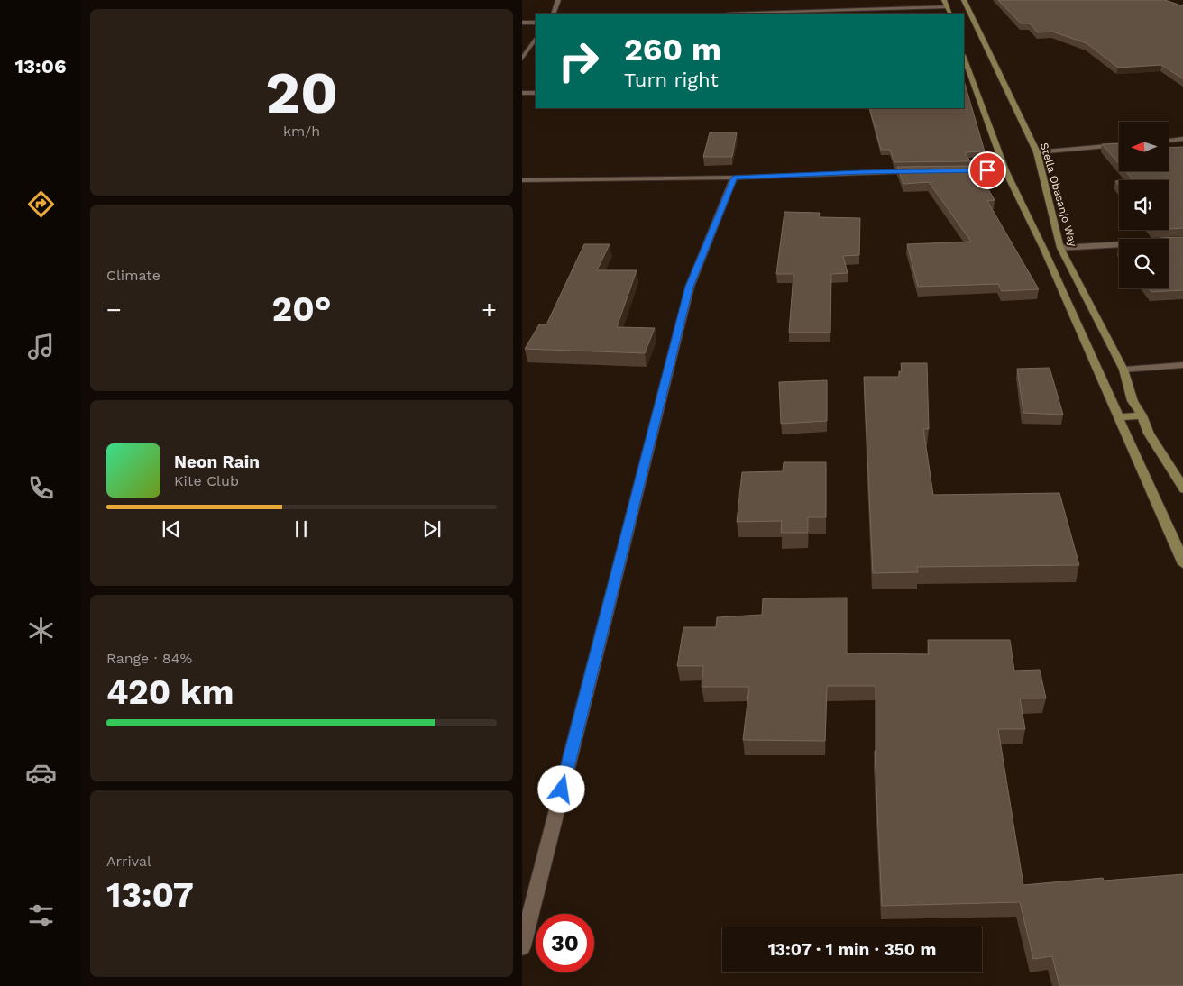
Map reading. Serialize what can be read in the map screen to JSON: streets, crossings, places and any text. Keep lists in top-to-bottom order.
{
  "streets": {
    "street": ["Stella Obasanjo Way"]
  },
  "north": "left",
  "page": {
    "tabs": "13:06",
    "tile": [
      ["20", "km/h"],
      "Climate",
      ["Range · 84%", "420 km"],
      ["Arrival", "13:07"]
    ],
    "turn": ["260 m", "Turn right"],
    "heat": ["−", "20°", "+"],
    "song": ["Neon Rain", "Kite Club"],
    "limit": "30",
    "trip": "13:07 · 1 min · 350 m"
  }
}
